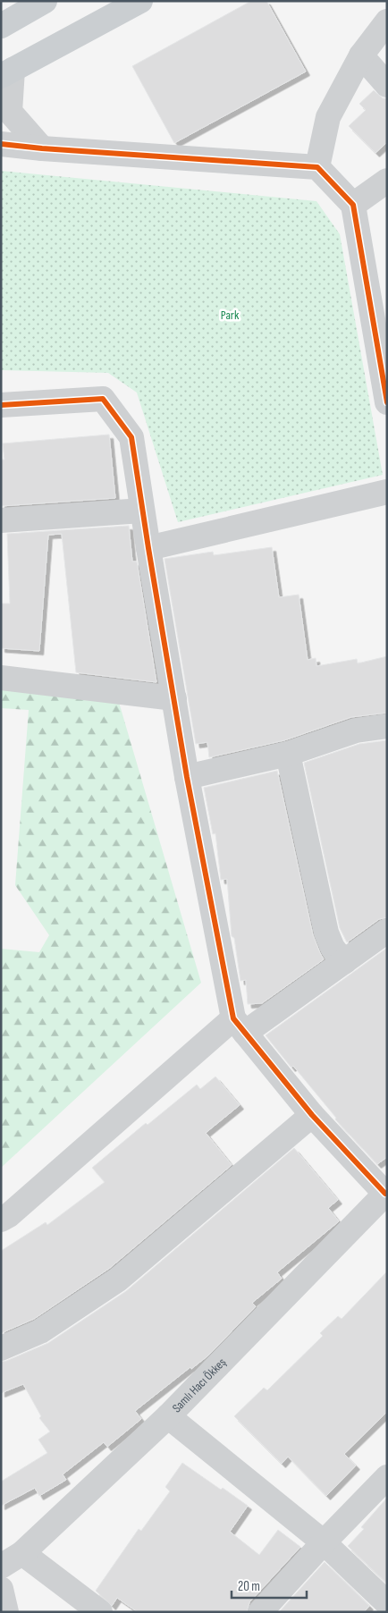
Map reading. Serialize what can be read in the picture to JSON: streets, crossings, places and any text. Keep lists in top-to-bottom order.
{
  "streets": {
    "street": ["Samlı Hacı Ökkeş"]
  },
  "parks": ["Park"],
  "scale_bar": "20 m"
}
